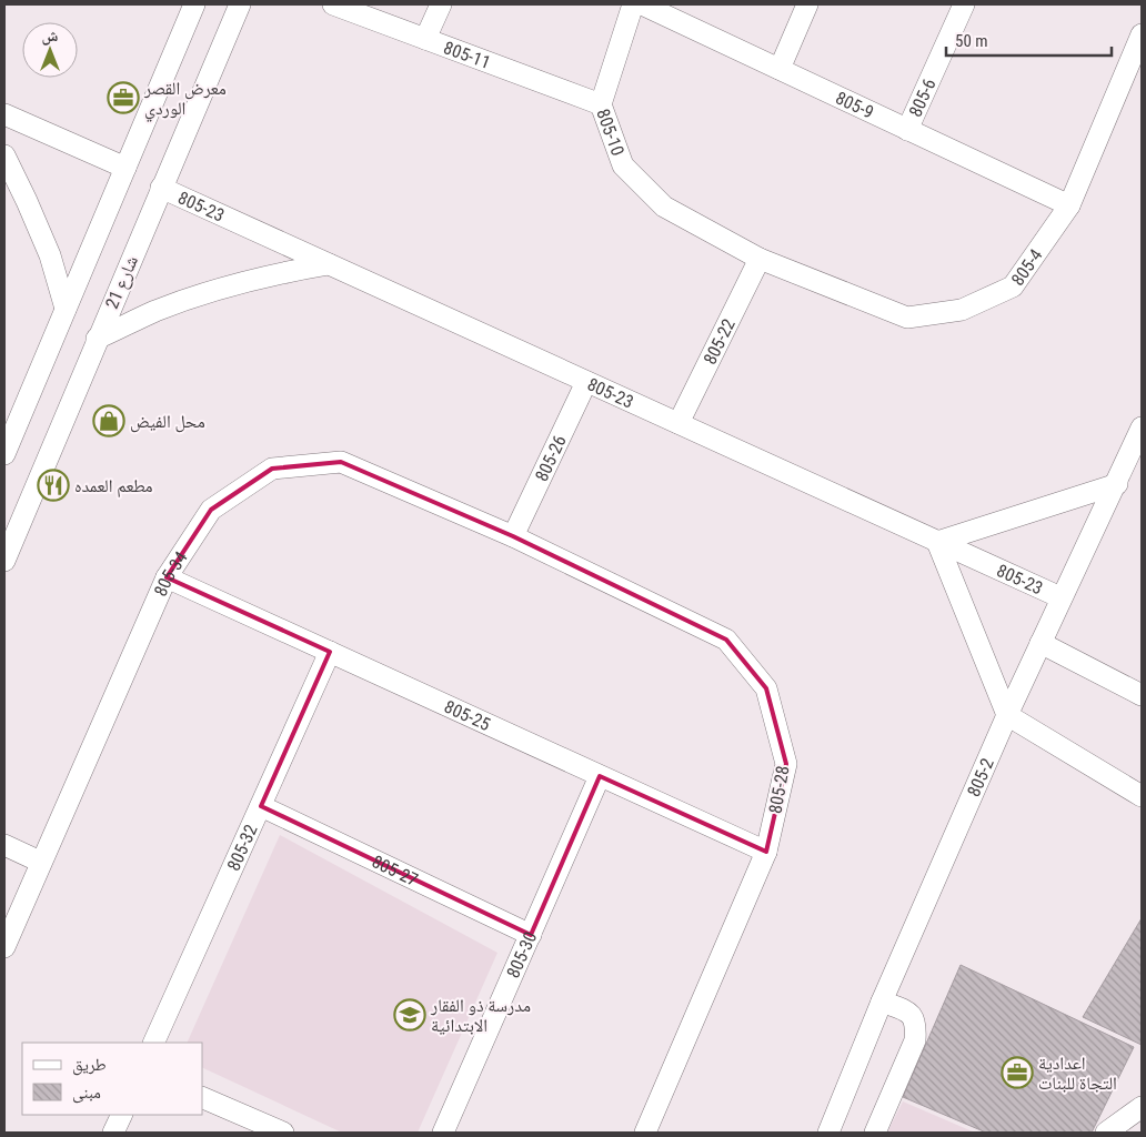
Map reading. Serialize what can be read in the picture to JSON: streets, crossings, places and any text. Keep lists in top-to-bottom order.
{
  "streets": {
    "street": [
      "805-11",
      "805-6",
      "805-9",
      "805-10",
      "805-23",
      "805-4",
      "شارع 21",
      "805-22",
      "805-26",
      "805-34",
      "805-25",
      "805-2",
      "805-28",
      "805-32",
      "805-27",
      "805-30"
    ]
  },
  "crossings": [
    ["805-11", "805-10"],
    ["805-6", "805-9"],
    ["805-9", "805-4"],
    ["805-10", "805-4"],
    ["805-10", "805-22"],
    ["805-23", "شارع 21"],
    ["805-23", "805-22"],
    ["805-23", "805-26"],
    ["805-23", "805-2"],
    ["805-4", "805-22"],
    ["805-26", "805-34"],
    ["805-26", "805-28"],
    ["805-34", "805-25"],
    ["805-34", "805-28"],
    ["805-25", "805-28"],
    ["805-25", "805-32"],
    ["805-25", "805-30"],
    ["805-32", "805-27"],
    ["805-27", "805-30"]
  ],
  "places": {
    "office": ["معرض القصر الوردي", "اعدادية التجاة للبنات"],
    "shop": ["محل الفيض"],
    "restaurant": ["مطعم العمده"],
    "school or university": ["مدرسة ذو الفقار الابتدائية"]
  },
  "legend": ["طريق", "مبنى"],
  "scale_bar": "50 m",
  "north": "top"
}
